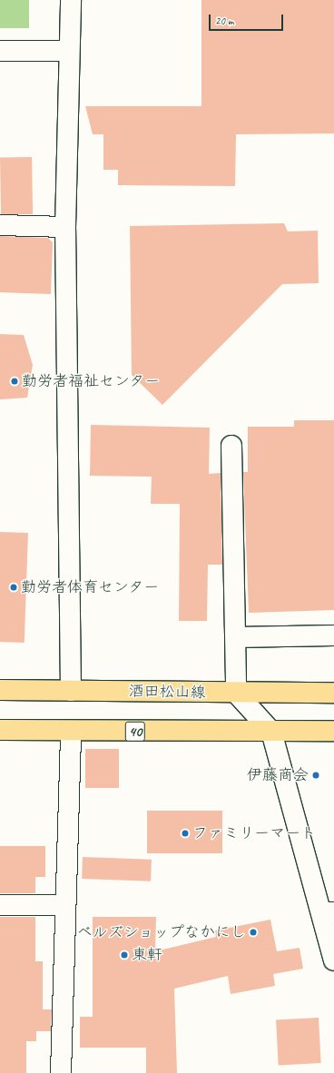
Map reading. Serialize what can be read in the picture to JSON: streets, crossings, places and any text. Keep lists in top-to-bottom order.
{
  "streets": {
    "main road": ["酒田松山線", "40"]
  },
  "places": [
    "勤労者福祉センター",
    "勤労者体育センター",
    "伊藤商会",
    "ファミリーマート",
    "ベルズショップなかにし",
    "東軒"
  ],
  "scale_bar": "20 m"
}
